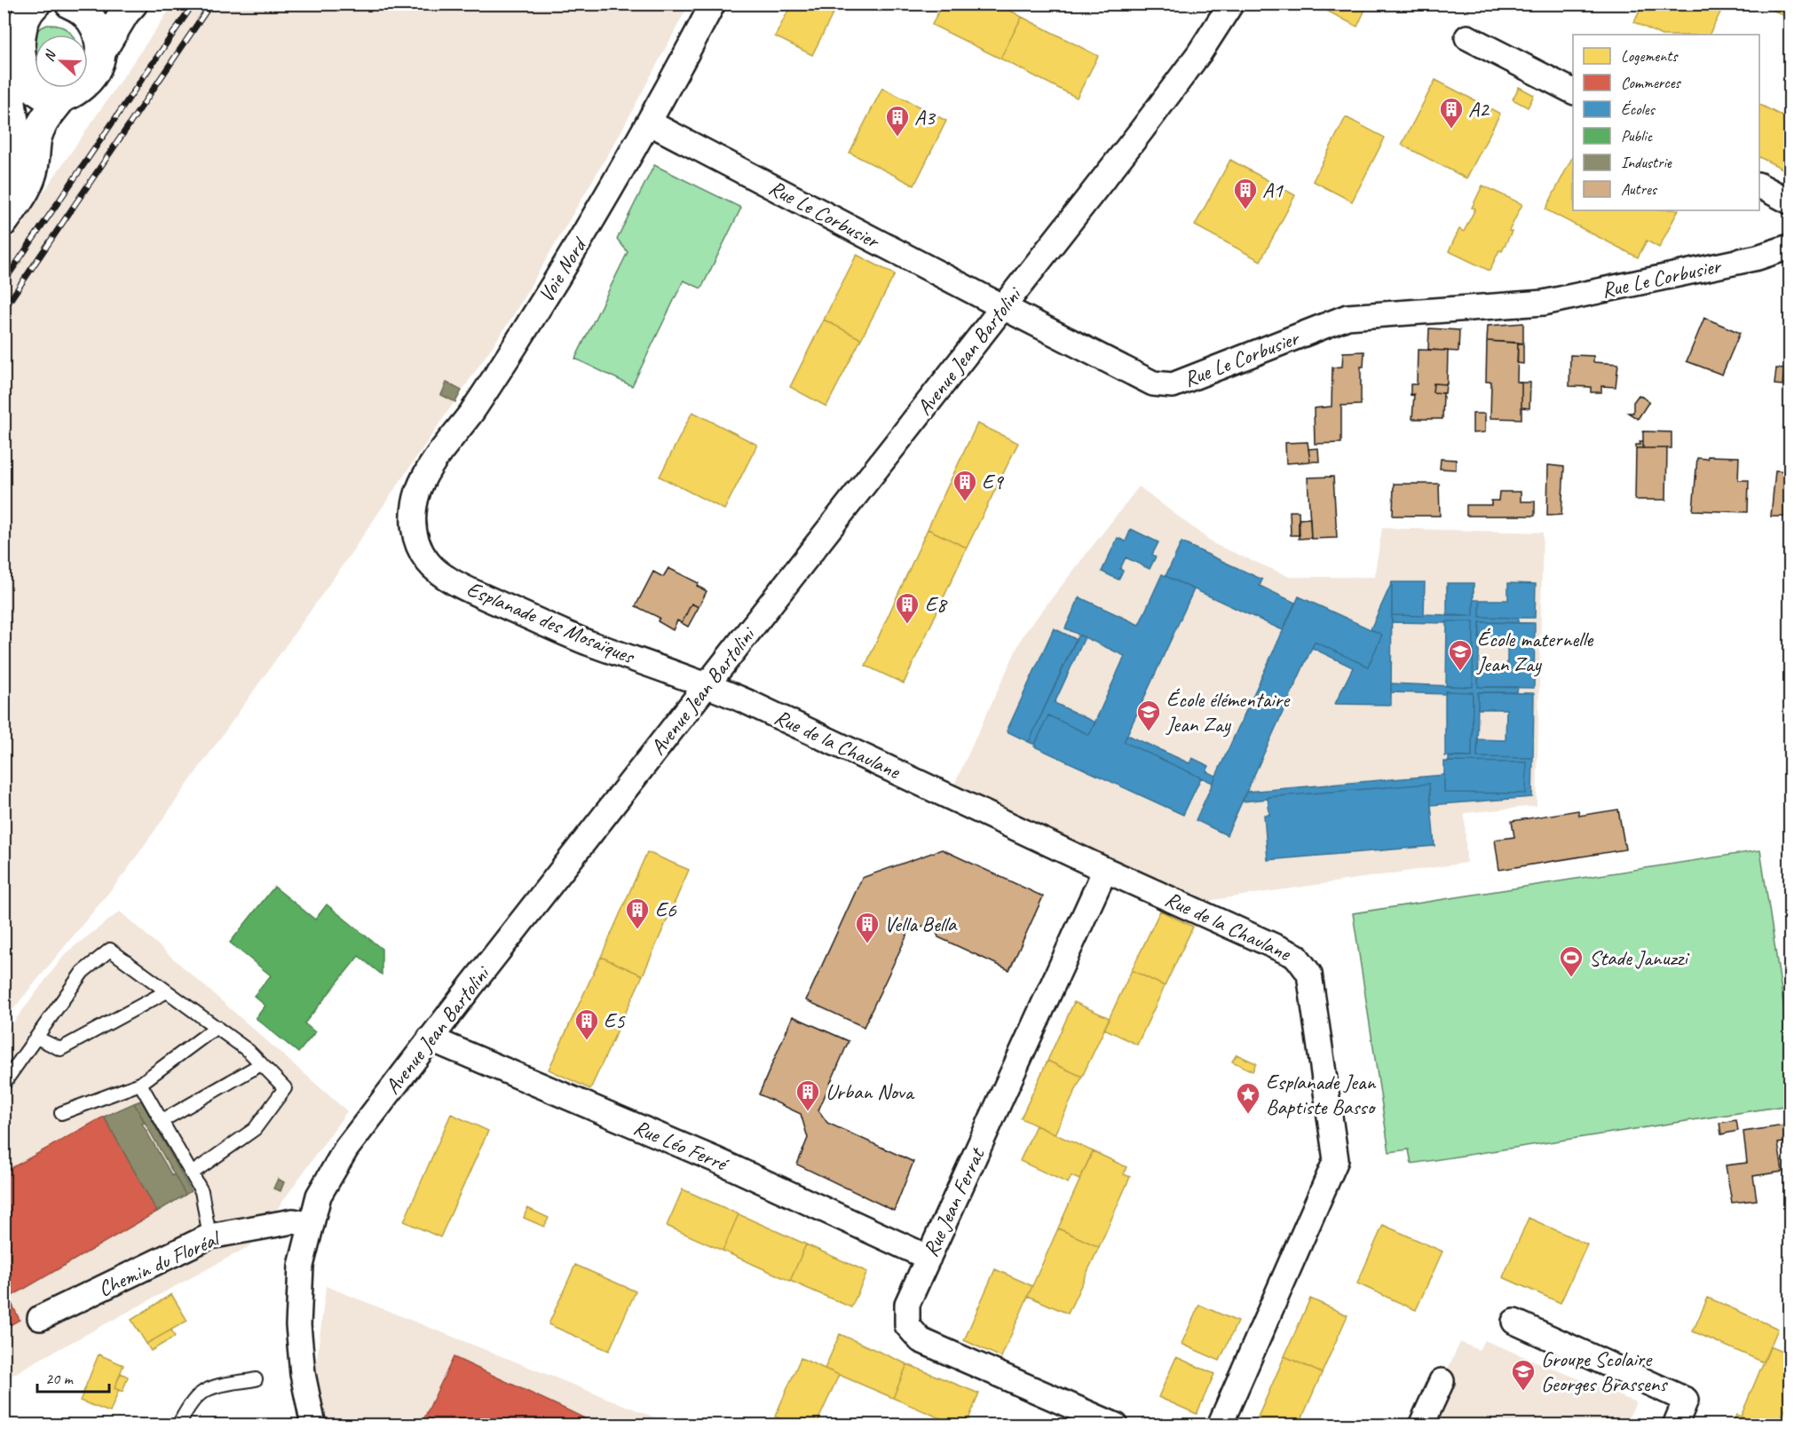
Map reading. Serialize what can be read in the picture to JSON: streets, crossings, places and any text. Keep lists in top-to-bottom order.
{
  "streets": {
    "street": [
      "Rue Le Corbusier",
      "Voie Nord",
      "Avenue Jean Bartolini",
      "Esplanade des Mosaïques",
      "Rue de la Chaulane",
      "Rue Léo Ferré",
      "Rue Jean Ferrat",
      "Chemin du Floréal"
    ]
  },
  "crossings": [
    ["Rue Le Corbusier", "Voie Nord"],
    ["Rue Le Corbusier", "Avenue Jean Bartolini"],
    ["Voie Nord", "Esplanade des Mosaïques"],
    ["Avenue Jean Bartolini", "Esplanade des Mosaïques"],
    ["Avenue Jean Bartolini", "Rue de la Chaulane"],
    ["Avenue Jean Bartolini", "Rue Léo Ferré"],
    ["Avenue Jean Bartolini", "Chemin du Floréal"],
    ["Esplanade des Mosaïques", "Rue de la Chaulane"],
    ["Rue de la Chaulane", "Rue Jean Ferrat"],
    ["Rue Léo Ferré", "Rue Jean Ferrat"]
  ],
  "places": {
    "building": [
      "A2",
      "A3",
      "A1",
      "E9",
      "E8",
      "E6",
      "Vella Bella",
      "E5",
      "Urban Nova"
    ],
    "school or university": ["École maternelle Jean Zay", "École élémentaire Jean Zay", "Groupe Scolaire Georges Brassens"],
    "sports": ["Stade Januzzi"],
    "place": ["Esplanade Jean Baptiste Basso"]
  },
  "legend": [
    "Logements",
    "Commerces",
    "Écoles",
    "Public",
    "Industrie",
    "Autres"
  ],
  "scale_bar": "20 m",
  "north": "left"
}
